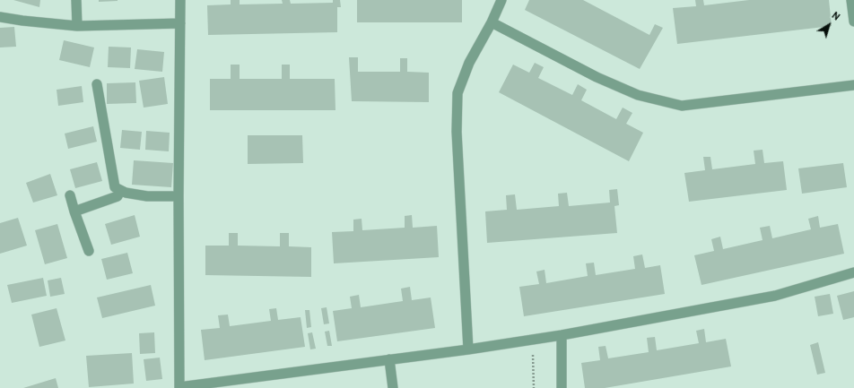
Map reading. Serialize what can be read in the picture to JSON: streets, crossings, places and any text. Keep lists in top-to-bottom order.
{
  "north": "top right"
}
